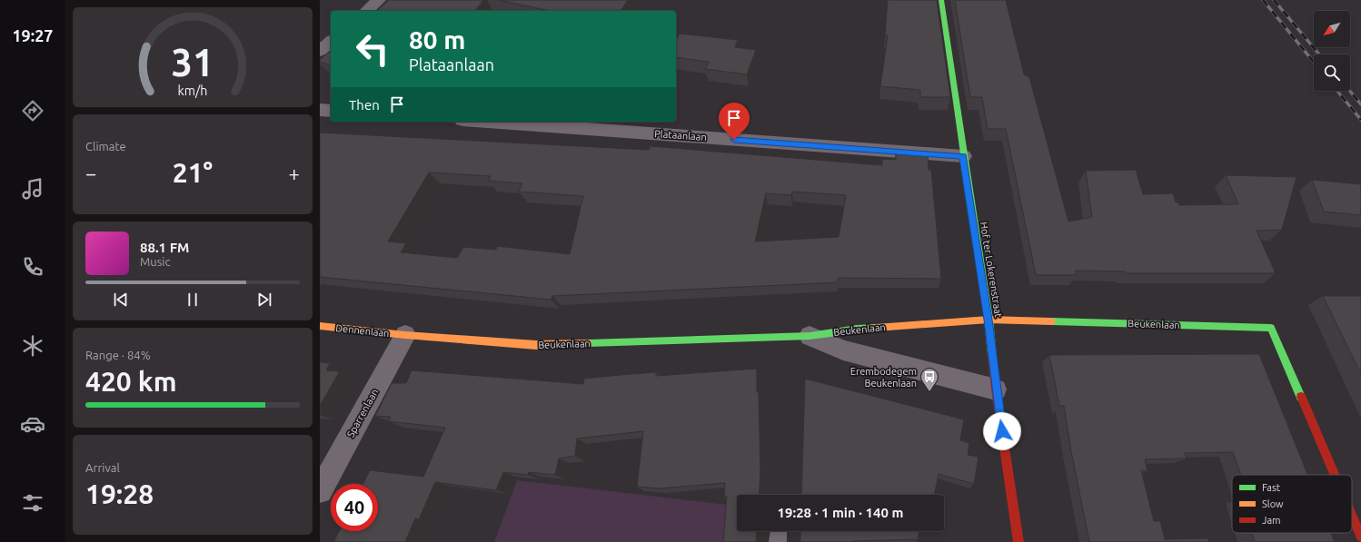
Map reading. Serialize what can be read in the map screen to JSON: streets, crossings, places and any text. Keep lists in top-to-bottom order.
{
  "streets": {
    "street": [
      "Plataanlaan",
      "Hof ter Lokerenstraat",
      "Beukenlaan",
      "Dennenlaan",
      "Sparrenlaan"
    ]
  },
  "crossings": [
    ["Plataanlaan", "Hof ter Lokerenstraat"],
    ["Hof ter Lokerenstraat", "Beukenlaan"],
    ["Beukenlaan", "Dennenlaan"],
    ["Beukenlaan", "Sparrenlaan"],
    ["Dennenlaan", "Sparrenlaan"]
  ],
  "places": {
    "bus stop": ["Erembodegem Beukenlaan"]
  },
  "legend": ["Fast", "Slow", "Jam"],
  "north": "bottom left",
  "page": {
    "tabs": "19:27",
    "turn": ["80 m", "Plataanlaan"],
    "then": "Then",
    "tile": [
      "Climate",
      ["Range · 84%", "420 km"],
      ["Arrival", "19:28"]
    ],
    "heat": ["−", "21°", "+"],
    "song": ["88.1 FM", "Music"],
    "limit": "40",
    "trip": "19:28 · 1 min · 140 m",
    "gauge": ["31", "km/h"]
  }
}
